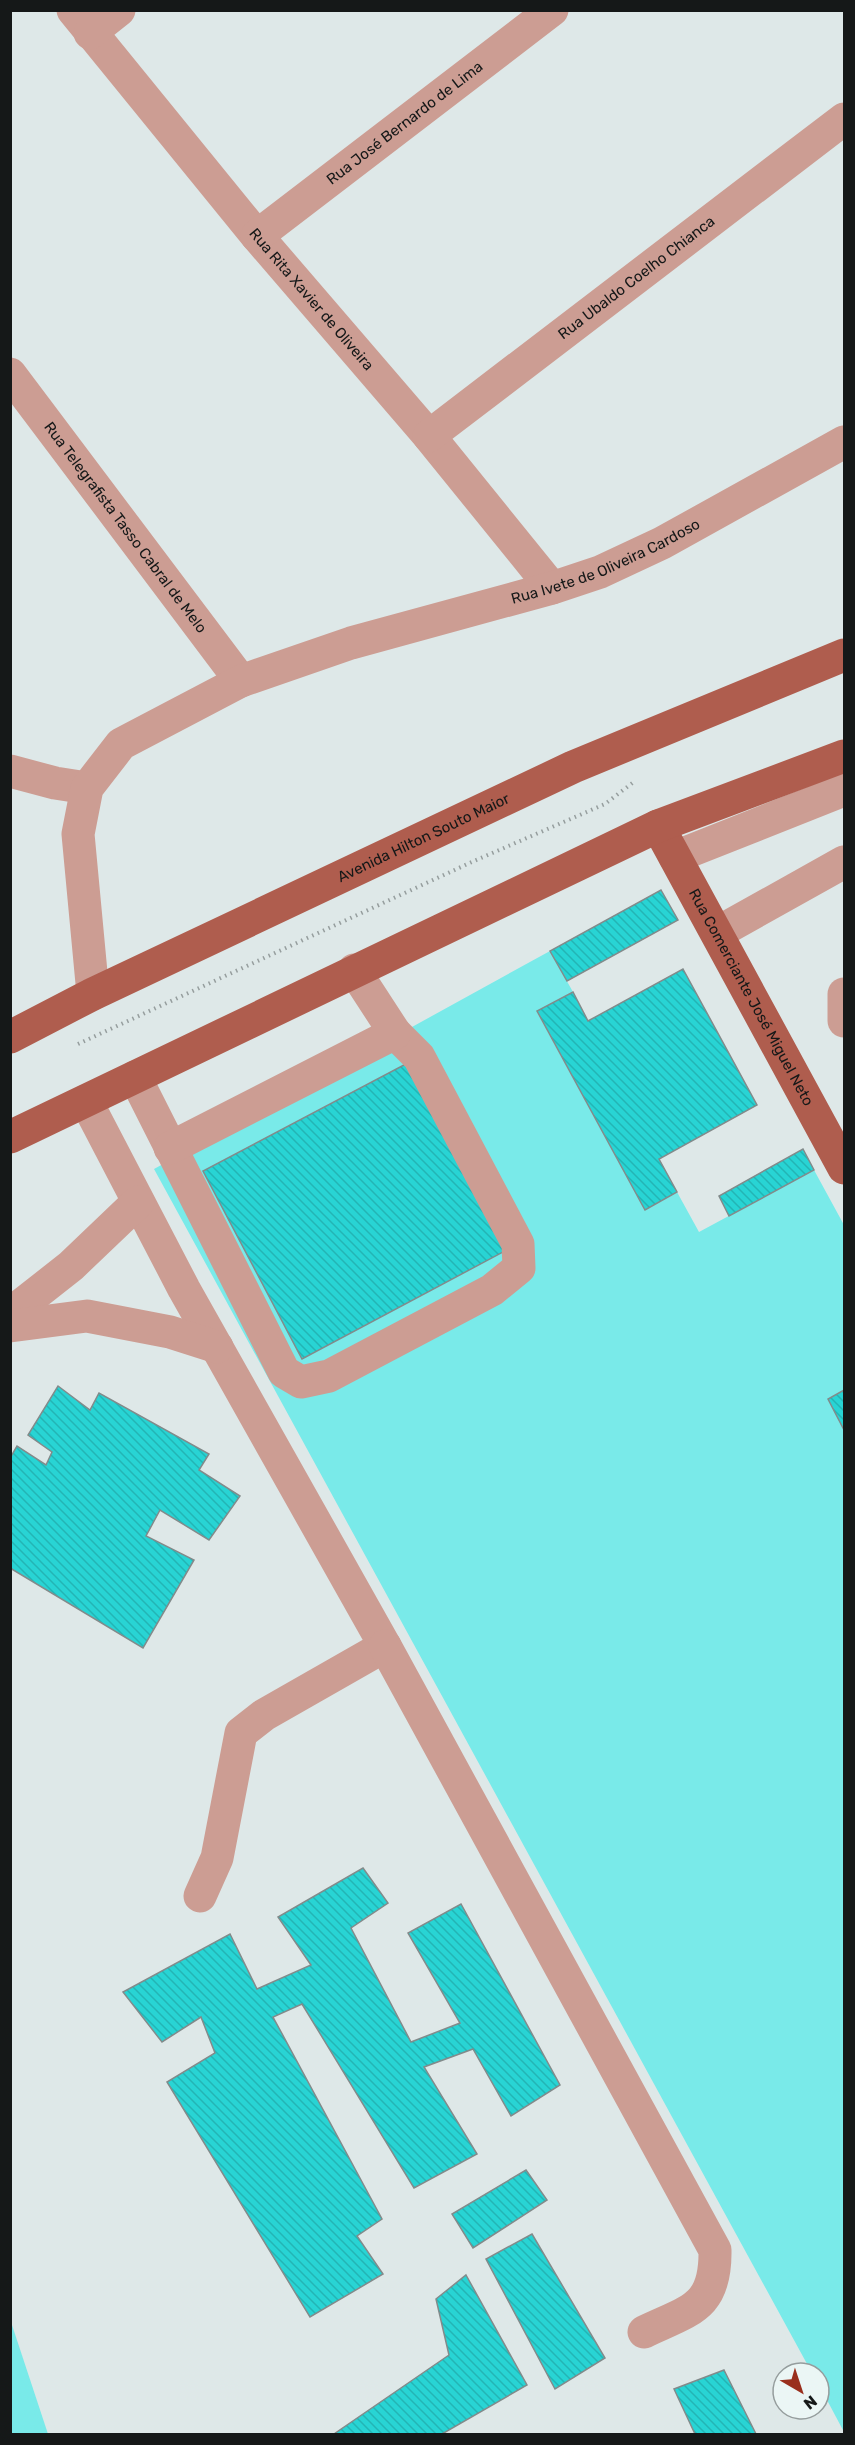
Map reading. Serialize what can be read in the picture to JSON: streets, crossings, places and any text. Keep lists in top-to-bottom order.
{
  "streets": {
    "main road": ["Avenida Hilton Souto Maior", "Rua Comerciante José Miguel Neto"],
    "street": [
      "Rua José Bernardo de Lima",
      "Rua Ubaldo Coelho Chianca",
      "Rua Rita Xavier de Oliveira",
      "Rua Telegrafista Tasso Cabral de Melo",
      "Rua Ivete de Oliveira Cardoso"
    ]
  },
  "crossings": [
    ["Rua José Bernardo de Lima", "Rua Rita Xavier de Oliveira"],
    ["Rua Ubaldo Coelho Chianca", "Rua Rita Xavier de Oliveira"],
    ["Rua Rita Xavier de Oliveira", "Rua Ivete de Oliveira Cardoso"],
    ["Rua Telegrafista Tasso Cabral de Melo", "Rua Ivete de Oliveira Cardoso"]
  ],
  "north": "bottom right"
}
